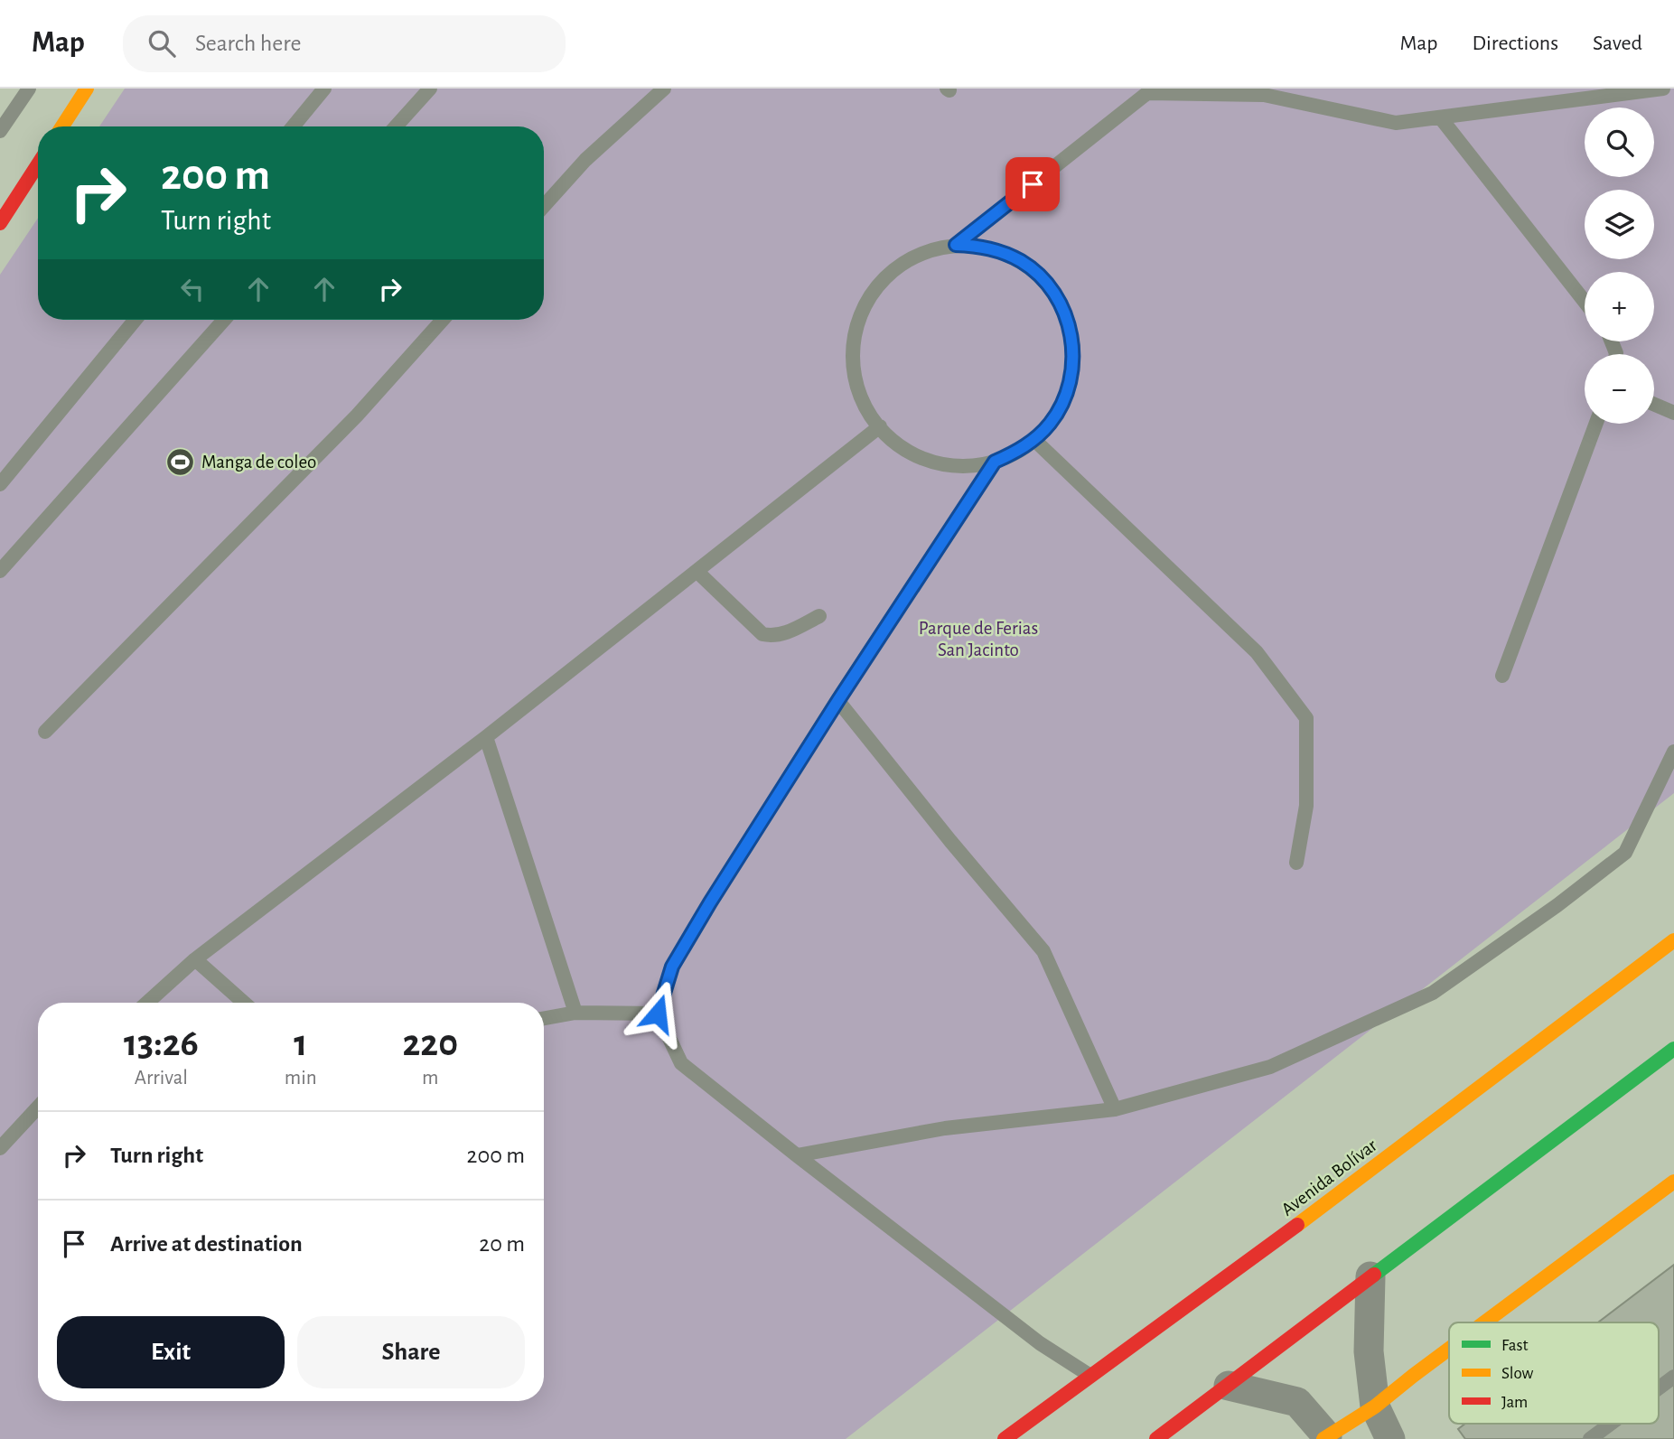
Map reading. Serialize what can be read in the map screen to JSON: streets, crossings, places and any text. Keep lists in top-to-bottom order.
{
  "streets": {
    "main road": ["Avenida Bolívar"]
  },
  "parks": ["Parque de Ferias San Jacinto"],
  "places": {
    "sports": ["Manga de coleo"]
  },
  "legend": ["Fast", "Slow", "Jam"],
  "page": {
    "header": "Map",
    "search": "Search here",
    "nav": ["Map", "Directions", "Saved"],
    "map_buttons": ["+", "−"],
    "turn": ["200 m", "Turn right"],
    "eta": [
      "13:26",
      "Arrival",
      "1",
      "min",
      "220",
      "m"
    ],
    "list": [
      {
        "name": "Turn right",
        "value": "200 m"
      },
      {
        "name": "Arrive at destination",
        "value": "20 m"
      }
    ],
    "buttons": ["Exit", "Share"]
  }
}
